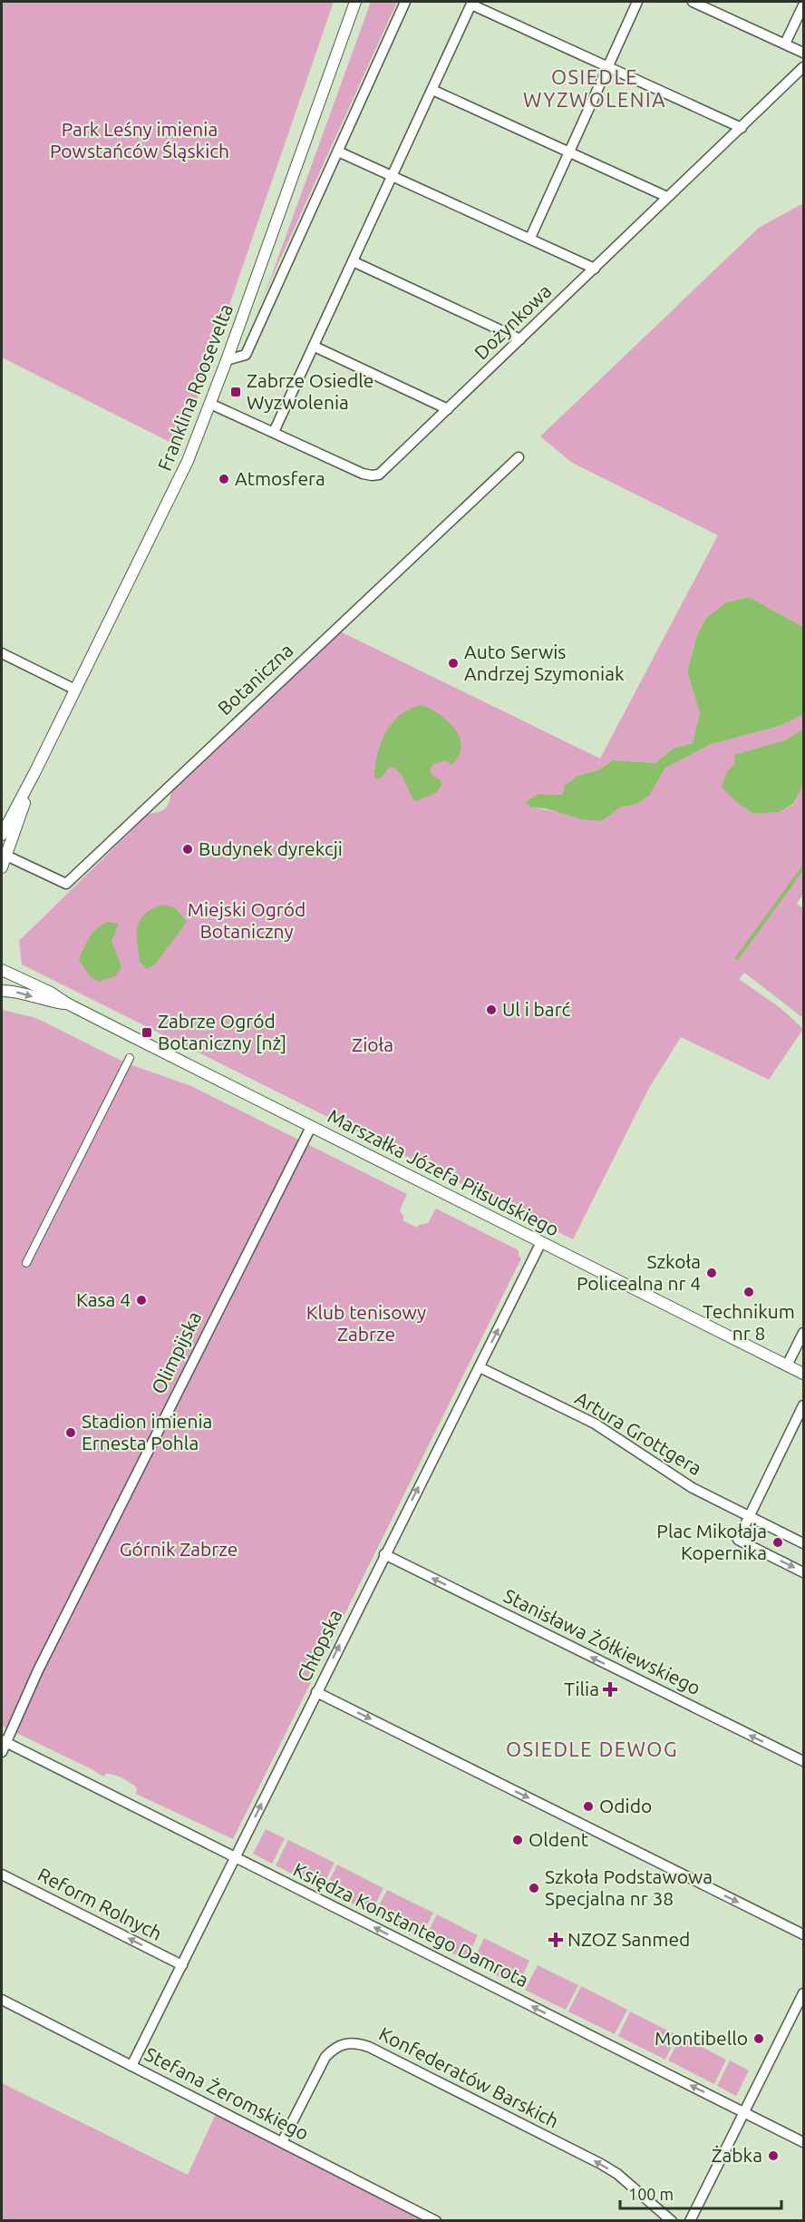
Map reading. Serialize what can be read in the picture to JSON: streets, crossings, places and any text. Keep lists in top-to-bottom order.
{
  "streets": {
    "street": [
      "Dożynkowa",
      "Franklina Roosevelta",
      "Botaniczna",
      "Marszałka Józefa Piłsudskiego",
      "Olimpijska",
      "Artura Grottgera",
      "Stanisława Żółkiewskiego",
      "Chłopska",
      "Reform Rolnych",
      "Księdza Konstantego Damrota",
      "Konfederatów Barskich",
      "Stefana Żeromskiego"
    ]
  },
  "crossings": [
    ["Dożynkowa", "Franklina Roosevelta"],
    ["Franklina Roosevelta", "Botaniczna"],
    ["Marszałka Józefa Piłsudskiego", "Olimpijska"],
    ["Marszałka Józefa Piłsudskiego", "Chłopska"],
    ["Olimpijska", "Księdza Konstantego Damrota"],
    ["Artura Grottgera", "Chłopska"],
    ["Stanisława Żółkiewskiego", "Chłopska"],
    ["Chłopska", "Reform Rolnych"],
    ["Chłopska", "Księdza Konstantego Damrota"],
    ["Chłopska", "Stefana Żeromskiego"],
    ["Konfederatów Barskich", "Stefana Żeromskiego"]
  ],
  "one_way": [
    "Stanisława Żółkiewskiego",
    "Chłopska",
    "Reform Rolnych",
    "Księdza Konstantego Damrota",
    "Konfederatów Barskich"
  ],
  "districts": ["OSIEDLE WYZWOLENIA", "OSIEDLE DEWOG"],
  "parks": [
    "Park Leśny imienia Powstańców Śląskich",
    "Miejski Ogród Botaniczny",
    "Zioła",
    "Klub tenisowy Zabrze",
    "Górnik Zabrze"
  ],
  "places": {
    "transit": ["Zabrze Osiedle Wyzwolenia", "Zabrze Ogród Botaniczny [nż]"],
    "other": [
      "Atmosfera",
      "Auto Serwis Andrzej Szymoniak",
      "Budynek dyrekcji",
      "Ul i barć",
      "Szkoła Policealna nr 4",
      "Technikum nr 8",
      "Kasa 4",
      "Stadion imienia Ernesta Pohla",
      "Plac Mikołaja Kopernika",
      "Odido",
      "Oldent",
      "Szkoła Podstawowa Specjalna nr 38",
      "Montibello",
      "Żabka"
    ],
    "health": ["Tilia", "NZOZ Sanmed"]
  },
  "scale_bar": "100 m"
}
